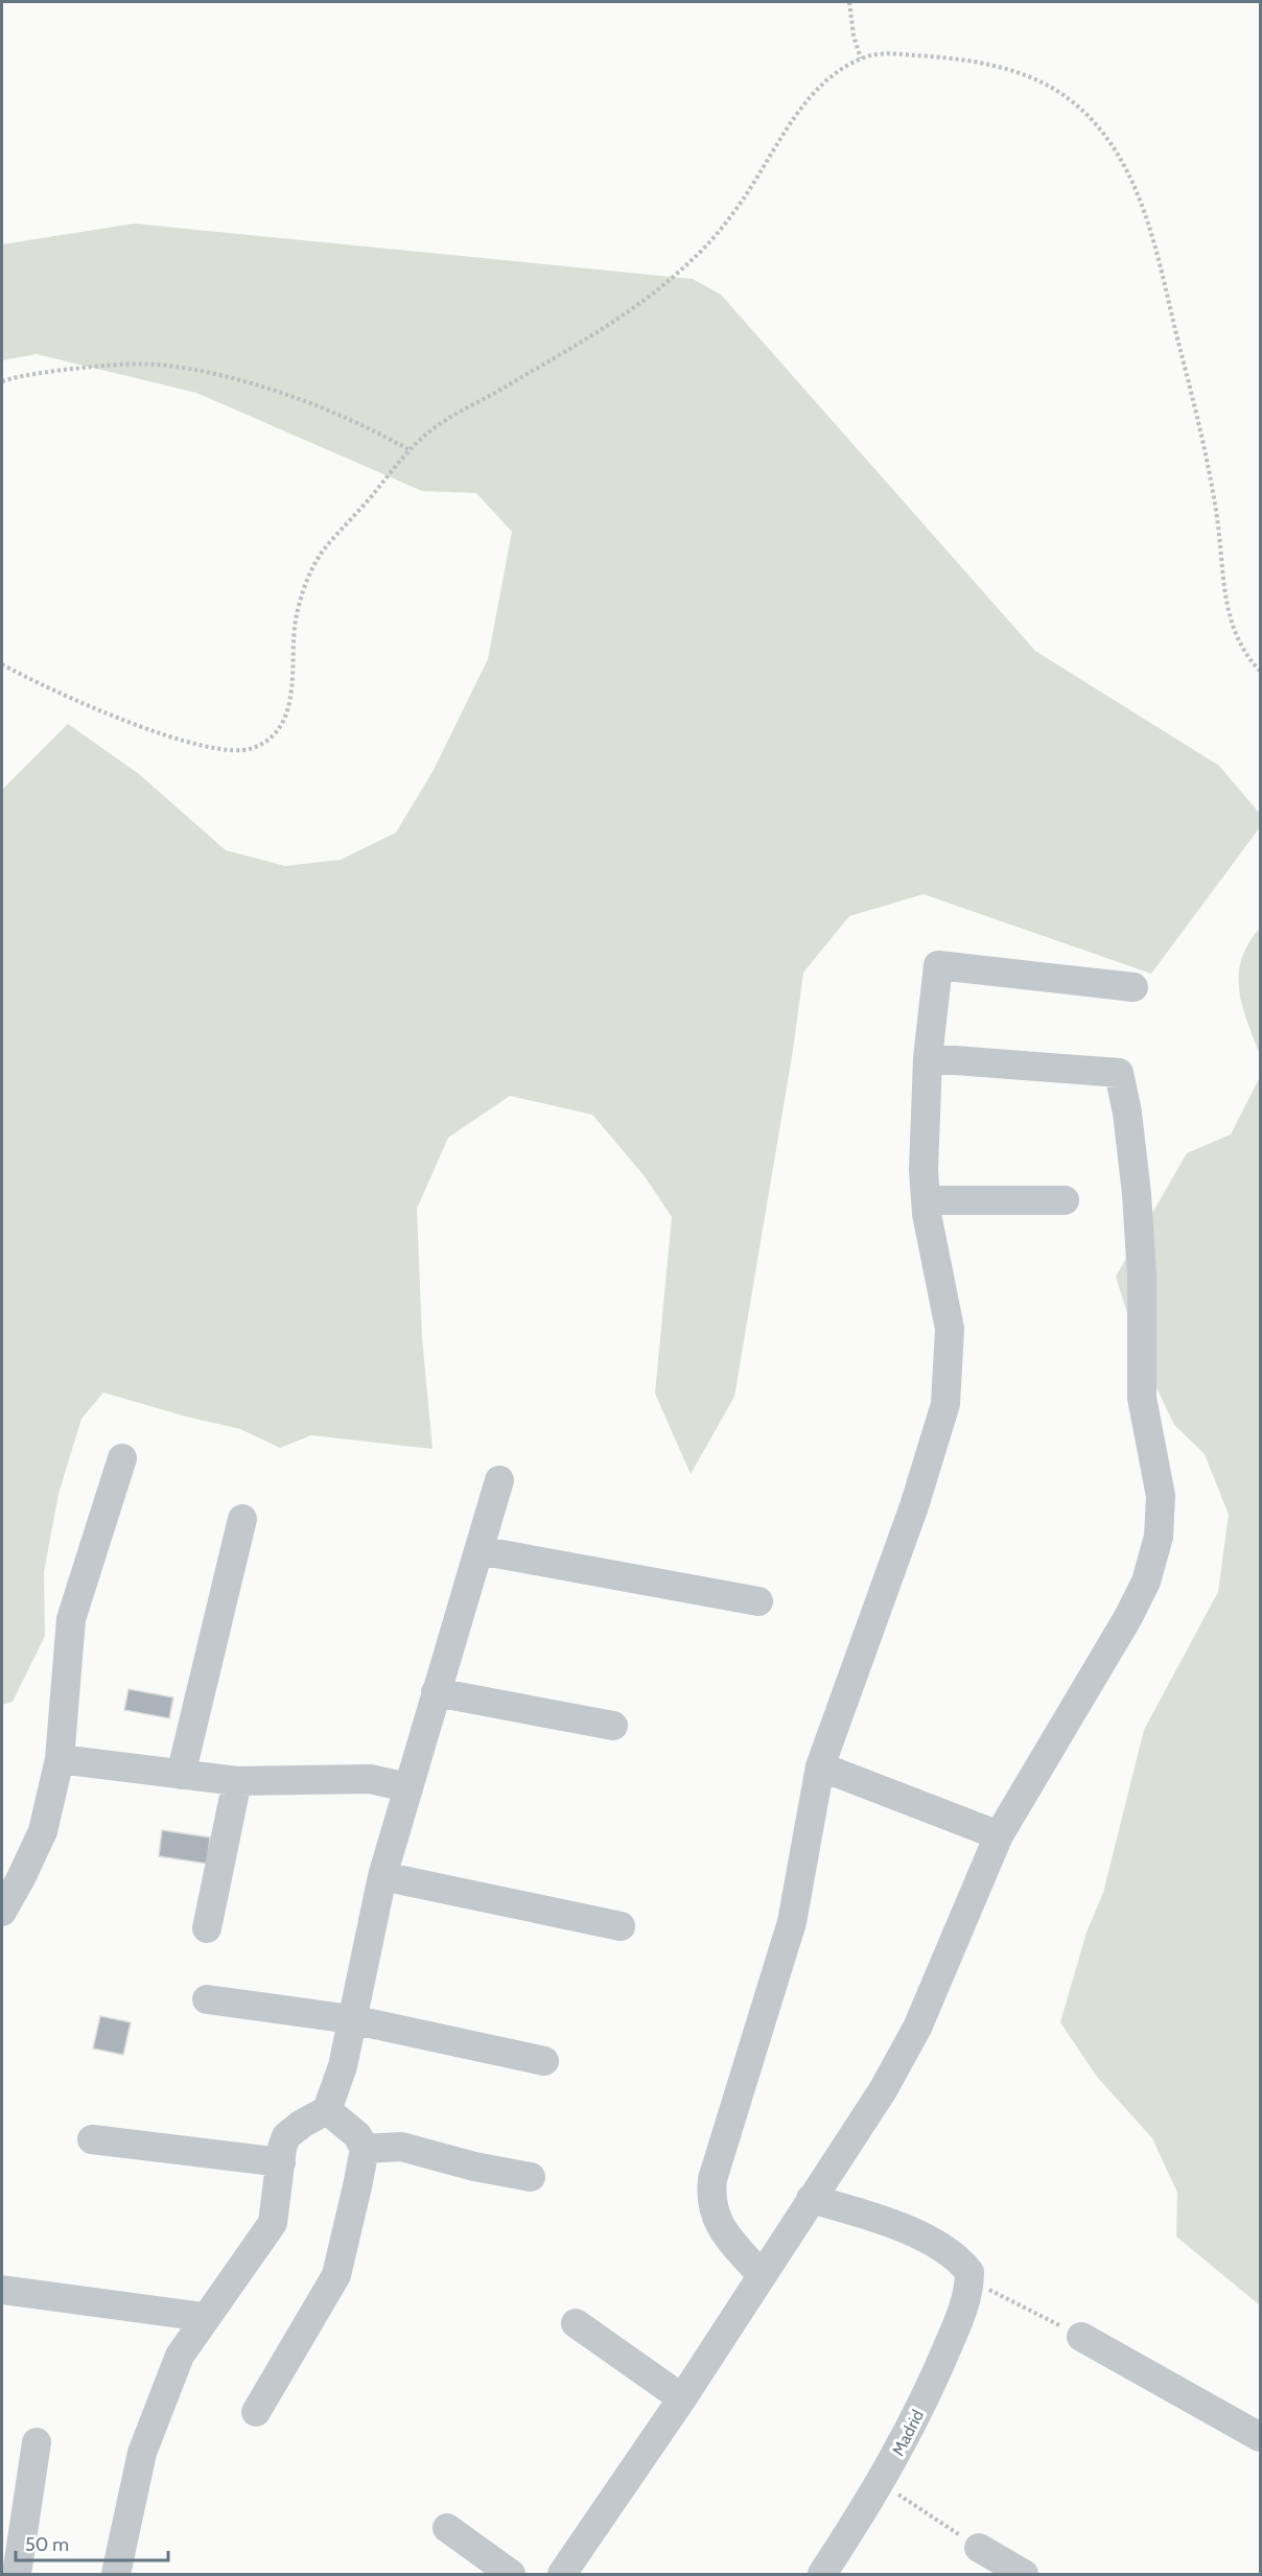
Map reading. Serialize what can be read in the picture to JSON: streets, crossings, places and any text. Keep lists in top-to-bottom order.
{
  "streets": {
    "street": ["Madrid"]
  },
  "scale_bar": "50 m"
}
